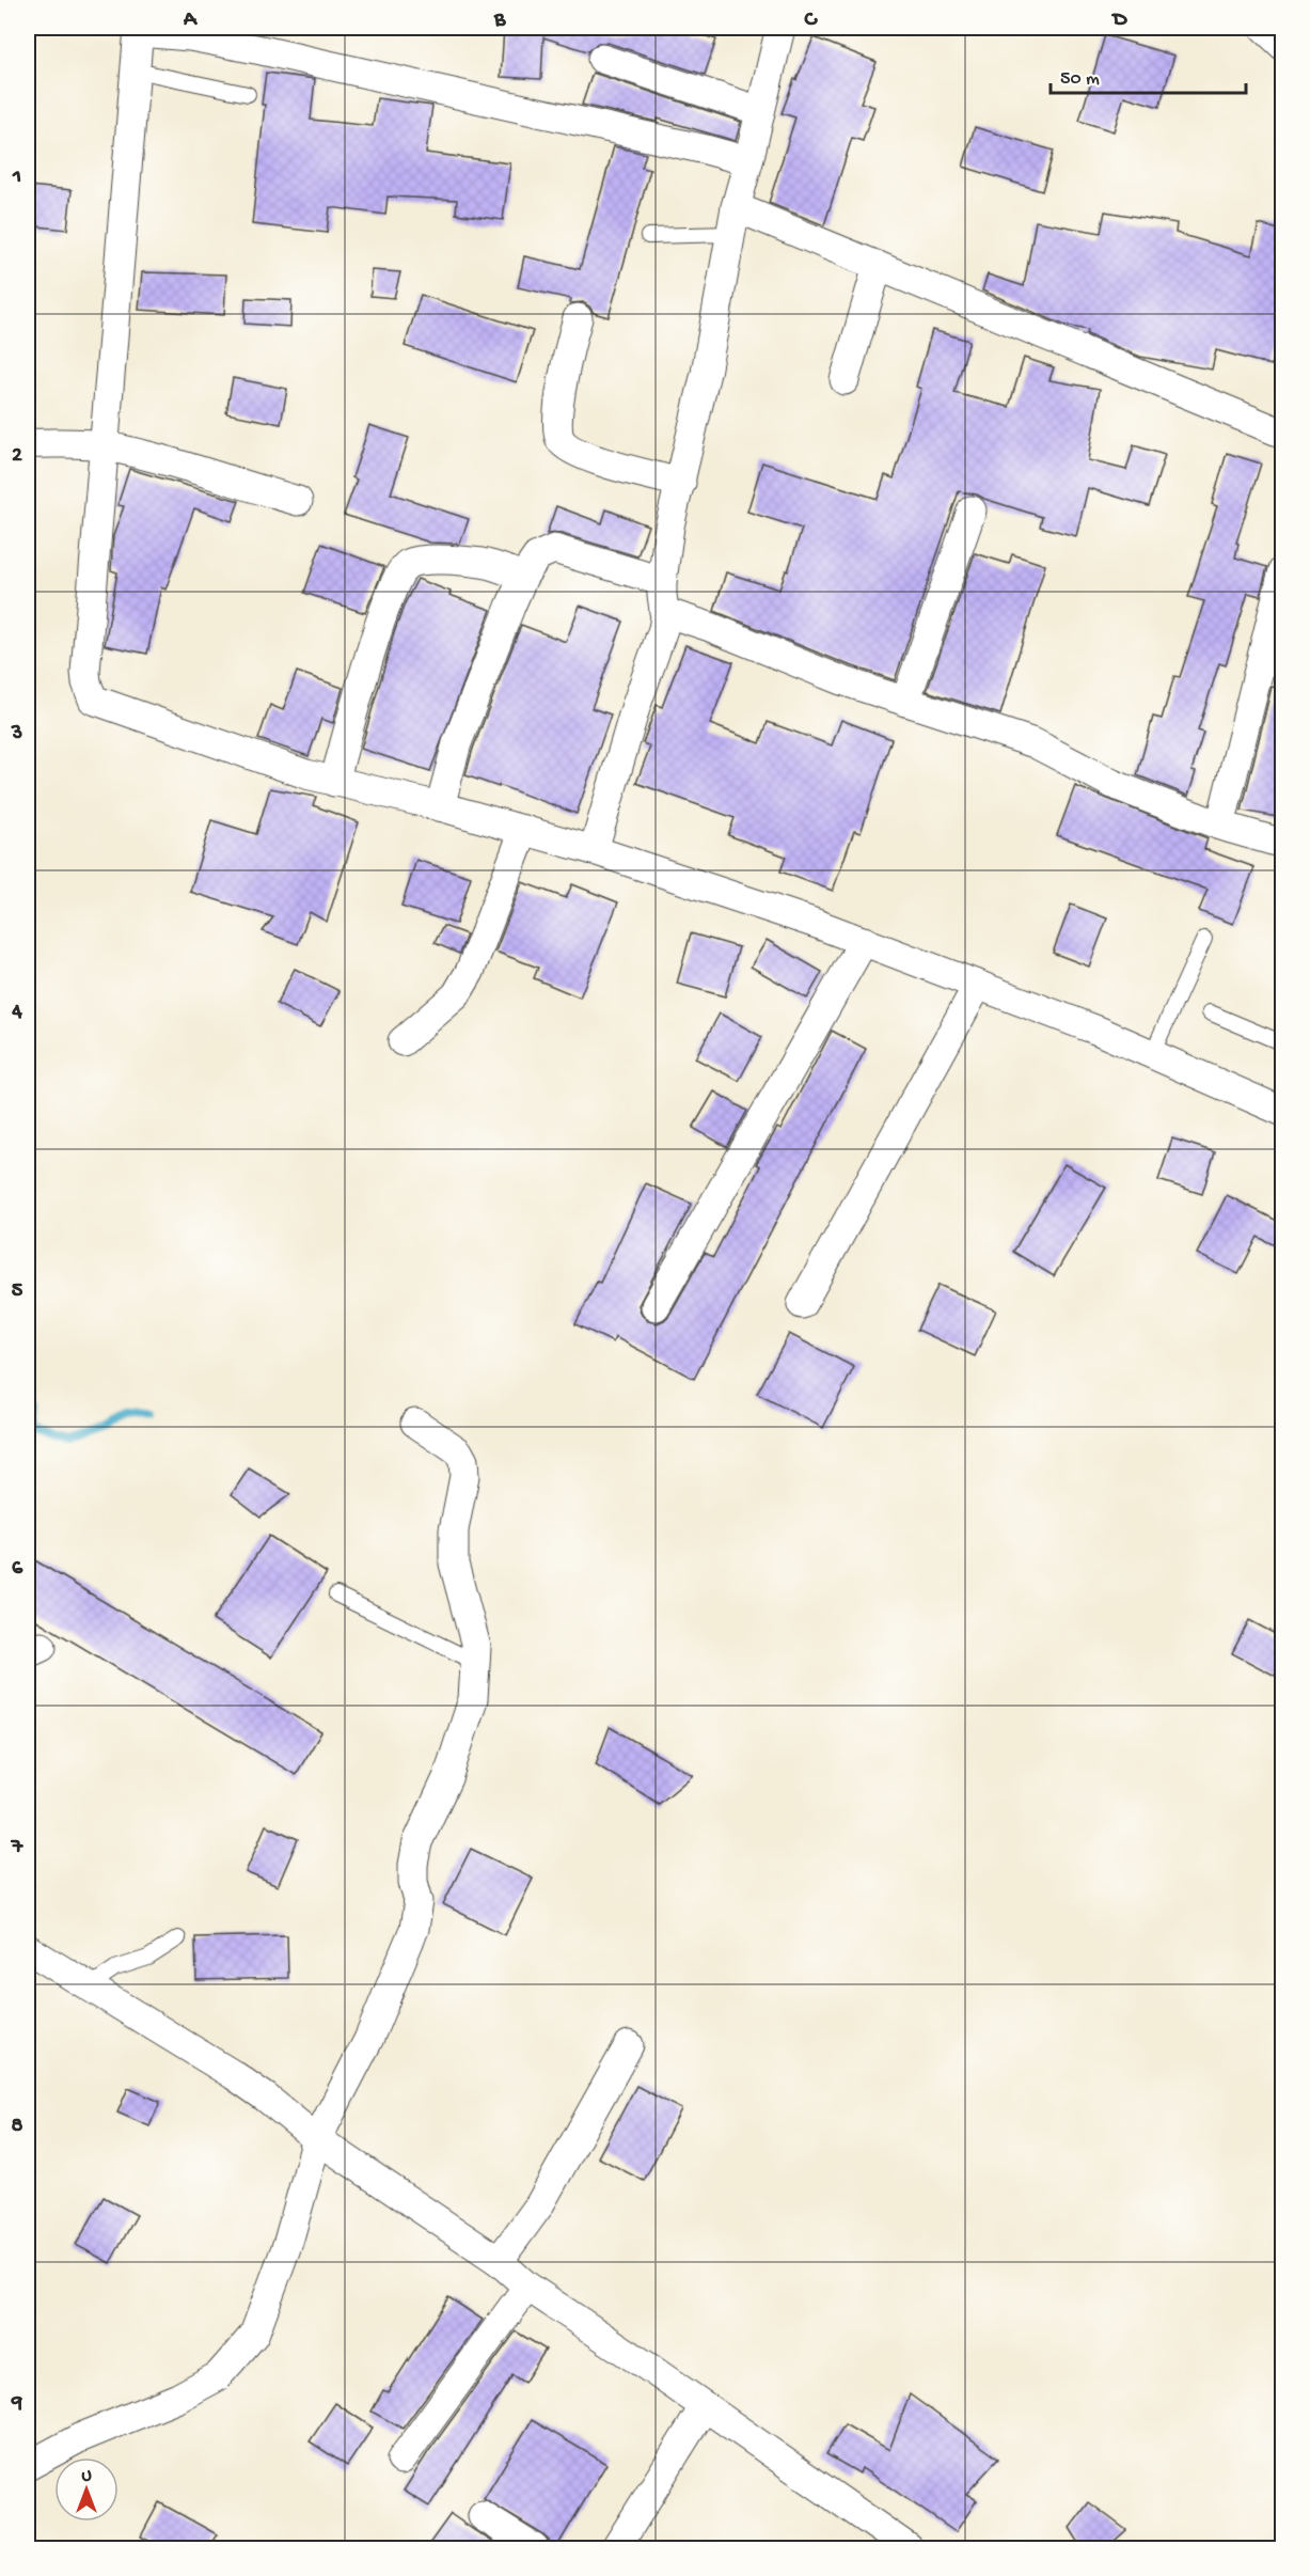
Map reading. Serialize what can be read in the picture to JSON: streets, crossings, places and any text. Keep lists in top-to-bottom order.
{
  "scale_bar": "50 m",
  "north": "top",
  "grid": {
    "columns": [
      "A",
      "B",
      "C",
      "D"
    ],
    "rows": [
      "1",
      "2",
      "3",
      "4",
      "5",
      "6",
      "7",
      "8",
      "9"
    ]
  }
}
